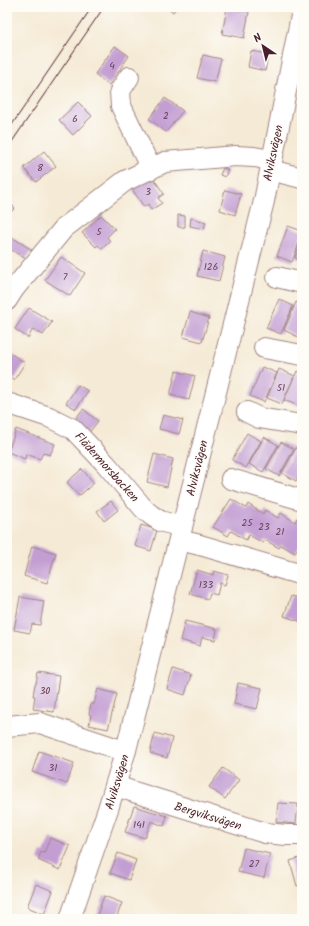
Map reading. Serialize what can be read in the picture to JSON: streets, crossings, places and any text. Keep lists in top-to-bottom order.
{
  "streets": {
    "street": ["Alviksvägen", "Flädermorsbacken", "Bergviksvägen"]
  },
  "crossings": [
    ["Alviksvägen", "Flädermorsbacken"],
    ["Alviksvägen", "Bergviksvägen"]
  ],
  "house_numbers": [
    "4",
    "2",
    "6",
    "8",
    "3",
    "5",
    "126",
    "7",
    "51",
    "25",
    "23",
    "21",
    "133",
    "30",
    "31",
    "141",
    "27"
  ],
  "north": "top left"
}
